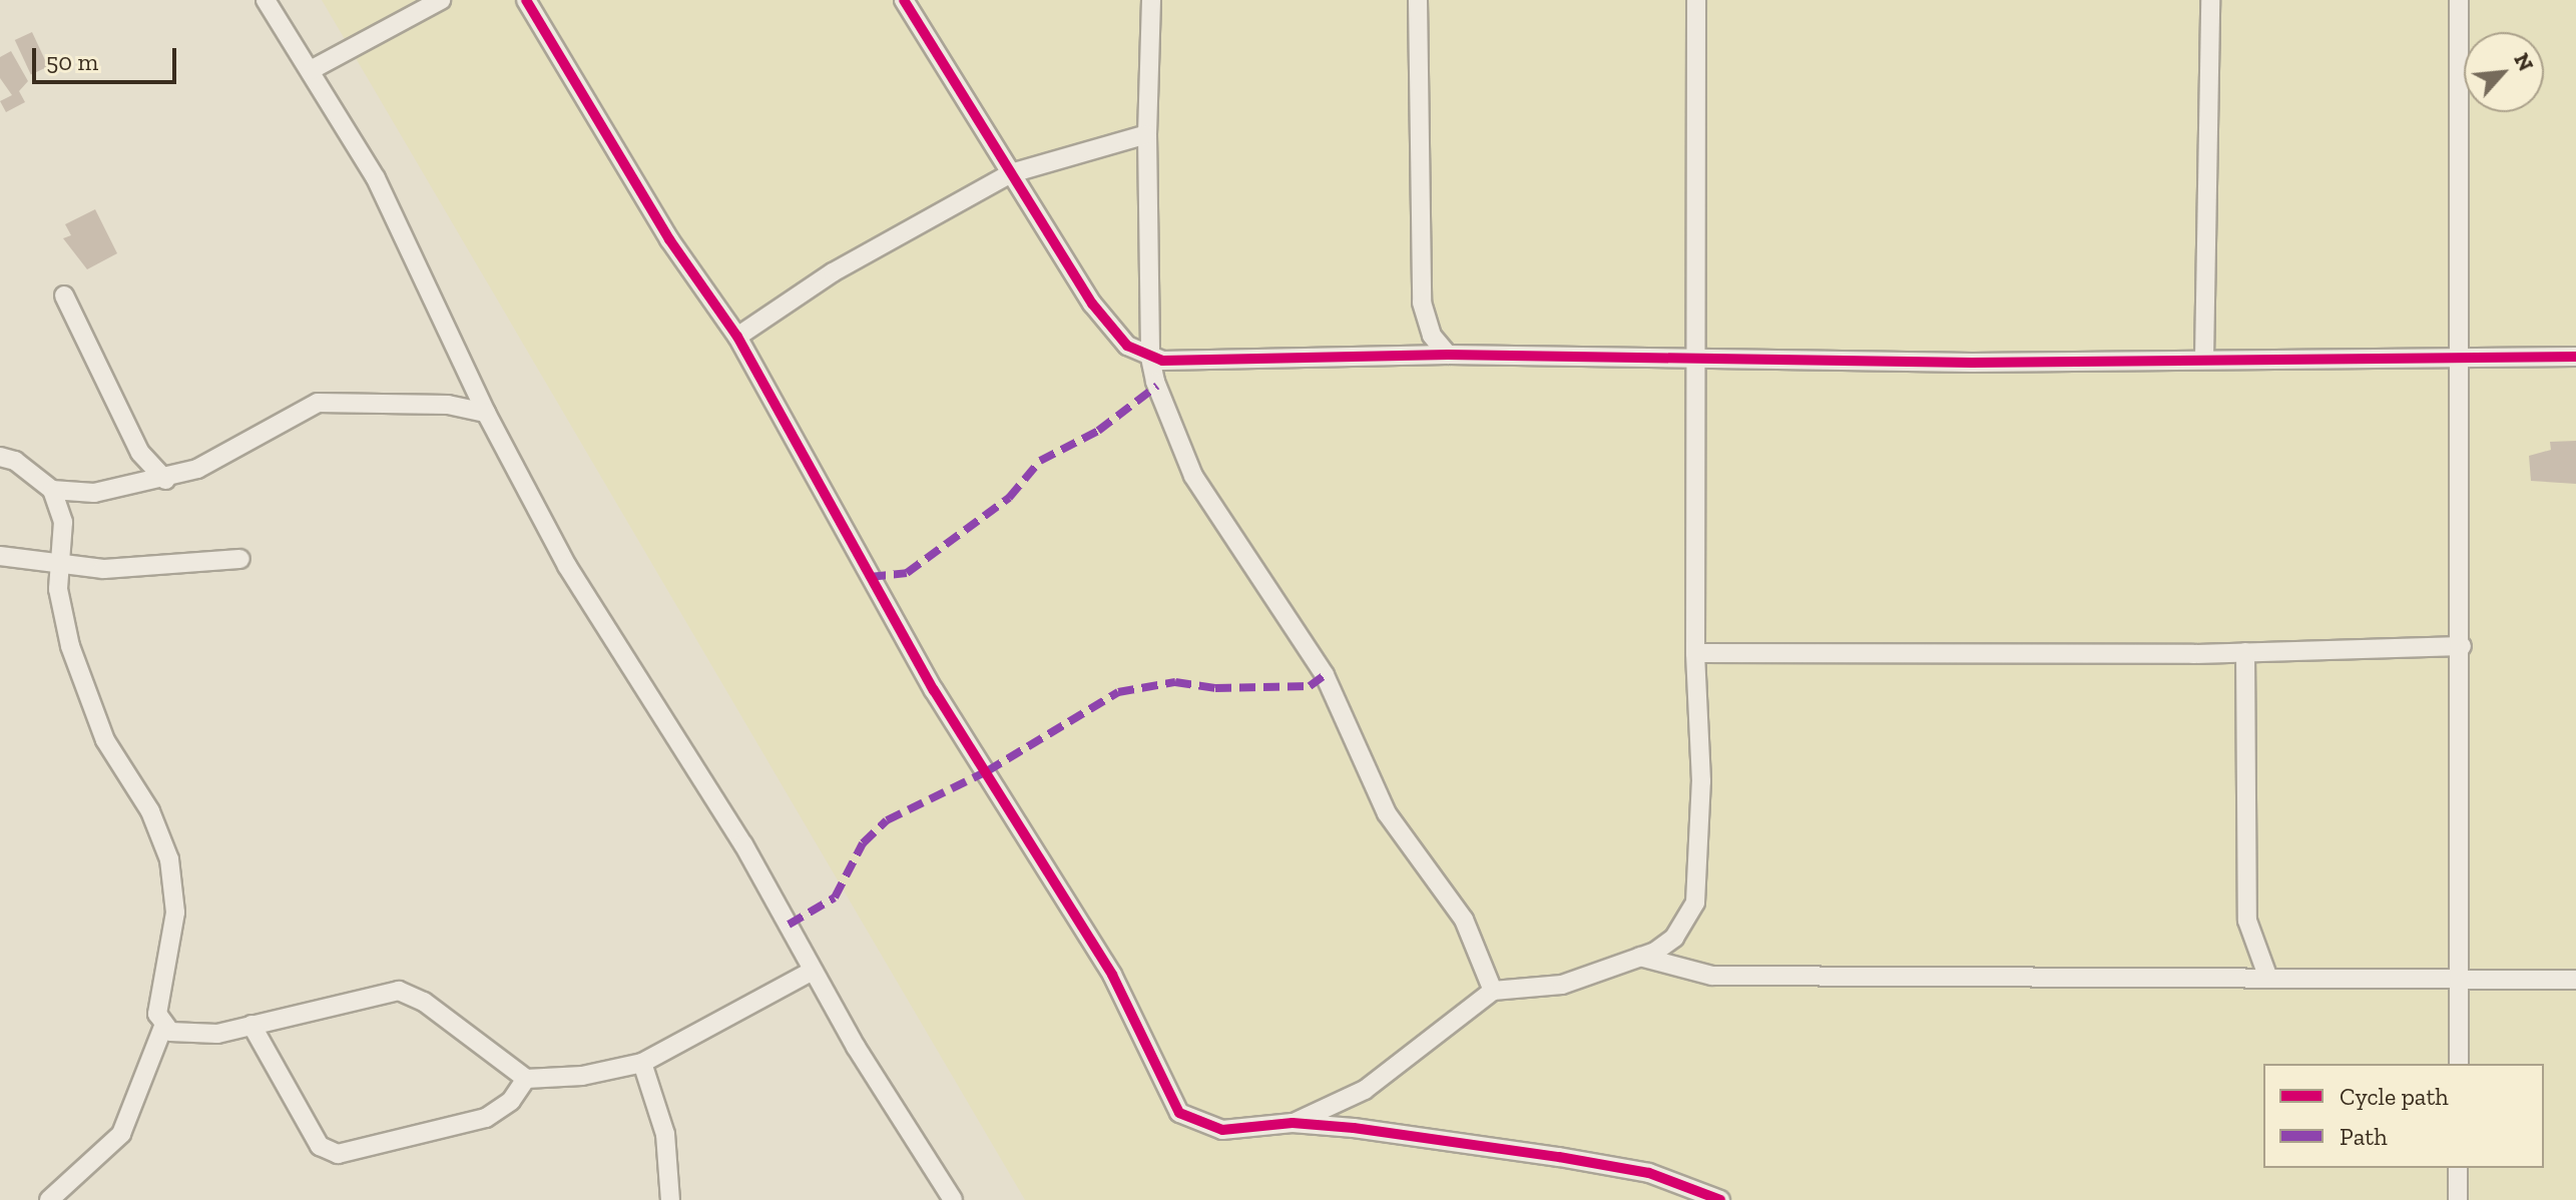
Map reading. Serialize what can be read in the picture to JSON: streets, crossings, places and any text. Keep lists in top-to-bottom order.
{
  "legend": ["Cycle path", "Path"],
  "scale_bar": "50 m",
  "north": "top right"
}
